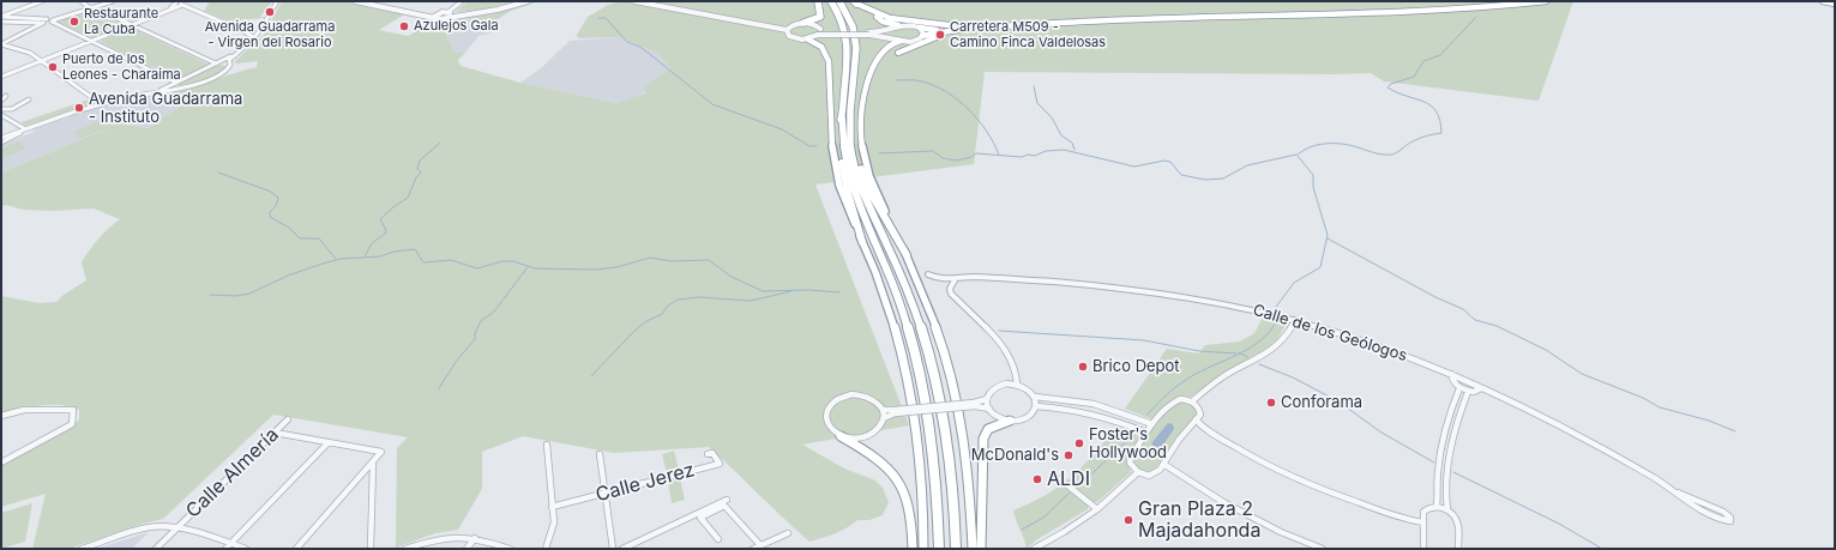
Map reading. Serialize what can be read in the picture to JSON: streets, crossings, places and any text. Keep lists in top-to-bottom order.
{
  "streets": {
    "street": ["Calle de los Geólogos", "Calle Almería", "Calle Jerez"]
  },
  "places": [
    "Avenida Guadarrama - Virgen del Rosario",
    "Restaurante La Cuba",
    "Azulejos Gala",
    "Carretera M509 - Camino Finca Valdelosas",
    "Puerto de los Leones - Charaima",
    "Avenida Guadarrama - Instituto",
    "Brico Depot",
    "Conforama",
    "Foster's Hollywood",
    "McDonald's",
    "ALDI",
    "Gran Plaza 2 Majadahonda"
  ]
}
